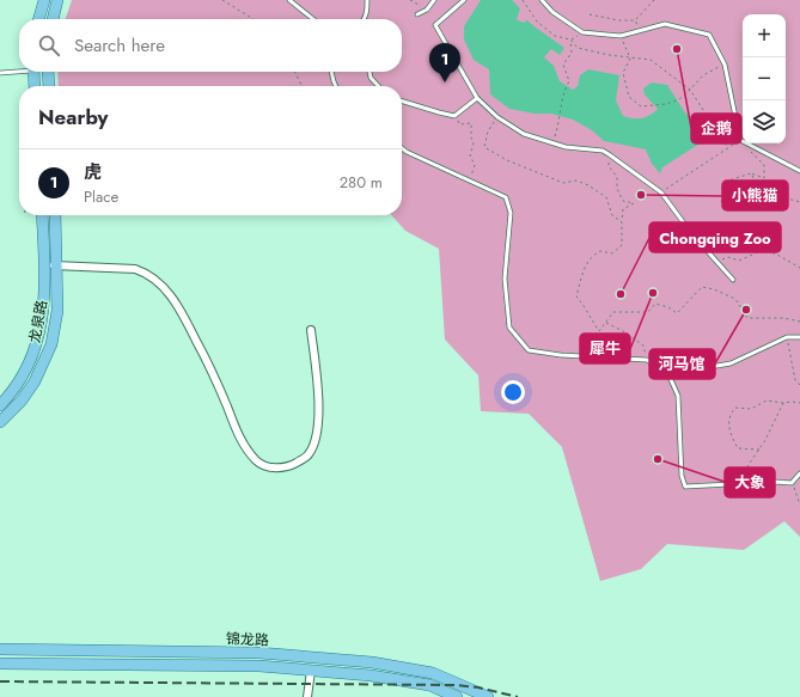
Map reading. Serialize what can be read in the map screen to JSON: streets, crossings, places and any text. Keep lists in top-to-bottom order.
{
  "streets": {
    "main road": ["龙泉路", "锦龙路"]
  },
  "places": [
    "企鹅",
    "小熊猫",
    "犀牛",
    "Chongqing Zoo",
    "河马馆",
    "大象"
  ],
  "page": {
    "map_buttons": ["+", "−"],
    "search": "Search here",
    "pins": "1",
    "heading": "Nearby",
    "list": [
      {
        "mark": "1",
        "name": "虎",
        "note": "Place",
        "value": "280 m"
      }
    ]
  }
}
